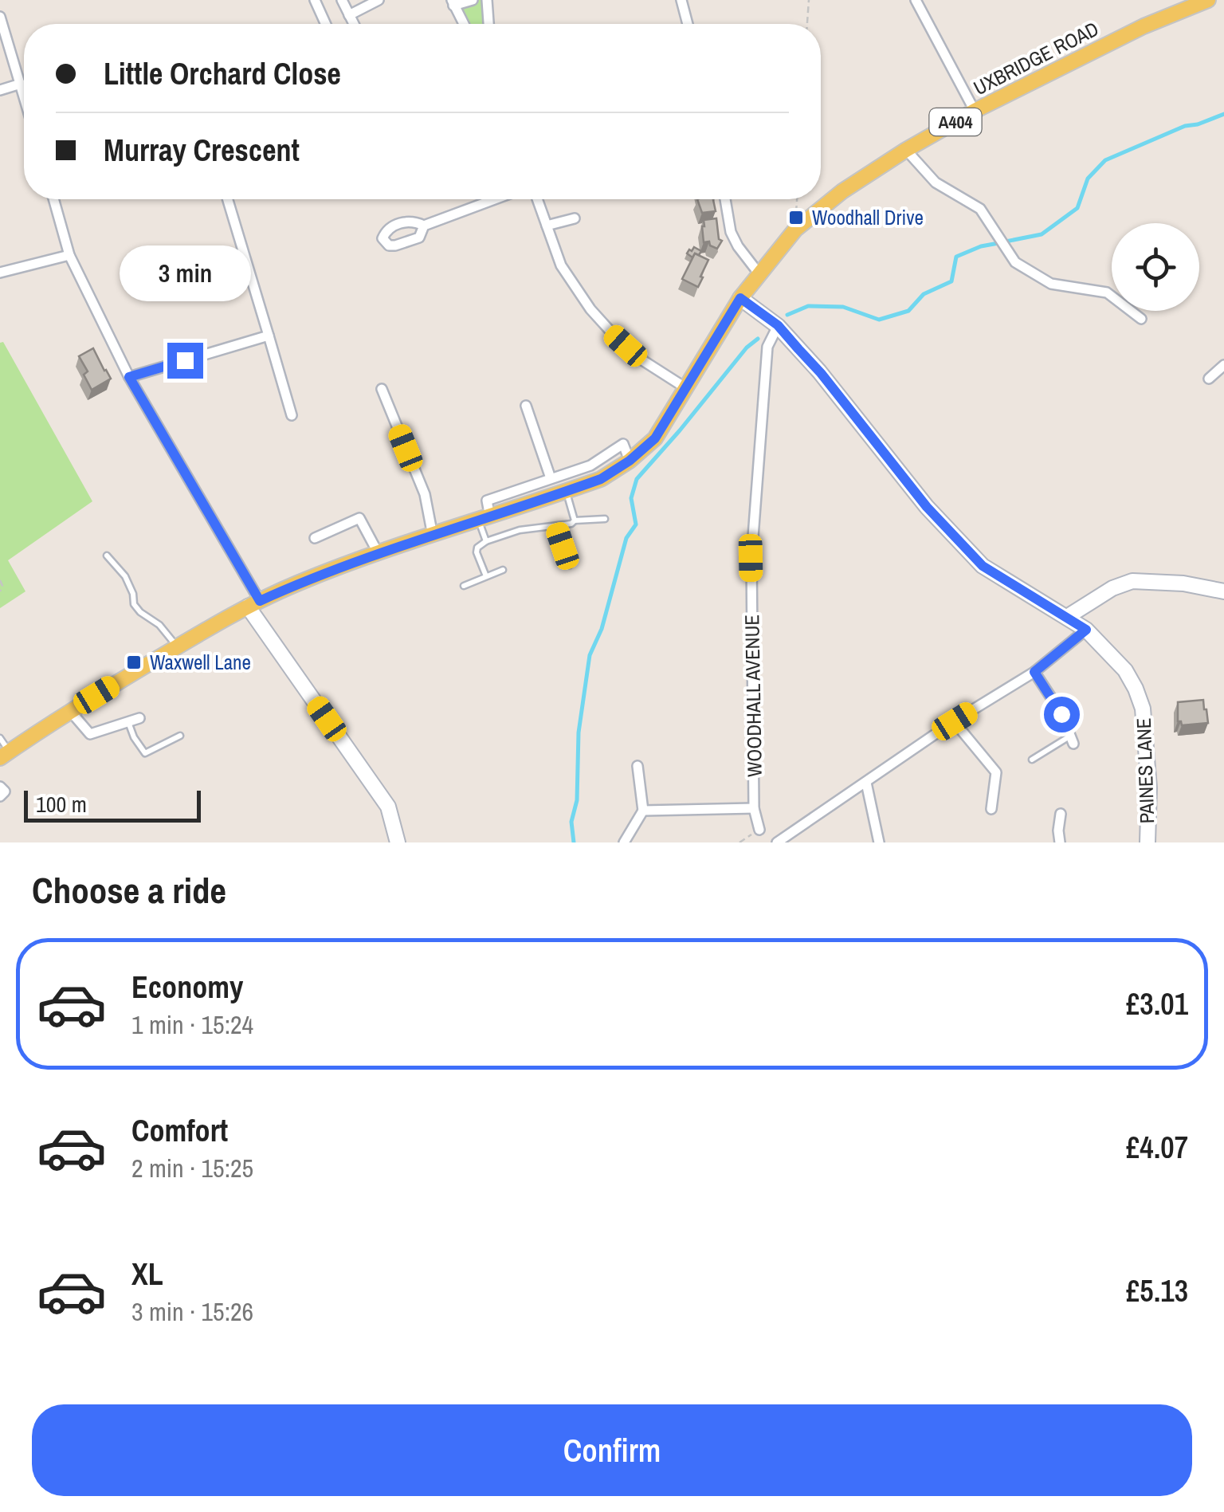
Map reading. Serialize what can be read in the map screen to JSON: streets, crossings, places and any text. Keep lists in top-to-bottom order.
{
  "streets": {
    "main road": ["UXBRIDGE ROAD", "A404"],
    "street": ["WOODHALL AVENUE", "PAINES LANE"]
  },
  "crossings": [
    ["UXBRIDGE ROAD", "PAINES LANE"],
    ["WOODHALL AVENUE", "PAINES LANE"]
  ],
  "places": {
    "transit": ["Woodhall Drive", "Waxwell Lane"]
  },
  "scale_bar": "100 m",
  "page": {
    "banner": ["Little Orchard Close", "Murray Crescent"],
    "bubble": "3 min",
    "scale": "100 m",
    "heading": "Choose a ride",
    "list": [
      {
        "name": "Economy",
        "note": "1 min · 15:24",
        "value": "£3.01"
      },
      {
        "name": "Comfort",
        "note": "2 min · 15:25",
        "value": "£4.07"
      },
      {
        "name": "XL",
        "note": "3 min · 15:26",
        "value": "£5.13"
      }
    ],
    "buttons": "Confirm"
  }
}
